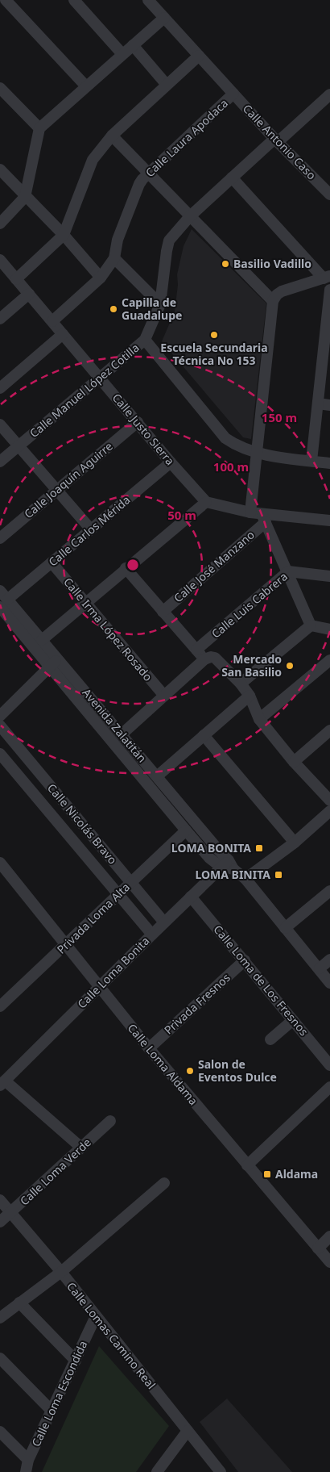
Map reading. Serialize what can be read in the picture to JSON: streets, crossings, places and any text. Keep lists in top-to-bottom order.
{
  "streets": {
    "street": [
      "Calle Laura Apodaca",
      "Calle Antonio Caso",
      "Calle Manuel López Cotilla",
      "Calle Justo Sierra",
      "Calle Joaquín Aguirre",
      "Calle Carlos Mérida",
      "Calle José Manzano",
      "Calle Luis Cabrera",
      "Calle Irma López Rosado",
      "Avenida Zalatitán",
      "Calle Nicolás Bravo",
      "Privada Loma Alta",
      "Calle Loma Bonita",
      "Calle Loma de Los Fresnos",
      "Privada Fresnos",
      "Calle Loma Aldama",
      "Calle Loma Verde",
      "Calle Lomas Camino Real",
      "Calle Loma Escondida"
    ]
  },
  "crossings": [
    ["Calle Laura Apodaca", "Calle Antonio Caso"],
    ["Calle Laura Apodaca", "Calle Justo Sierra"],
    ["Calle Antonio Caso", "Calle Manuel López Cotilla"],
    ["Calle Manuel López Cotilla", "Calle Justo Sierra"],
    ["Calle Justo Sierra", "Calle Joaquín Aguirre"],
    ["Calle Justo Sierra", "Calle Carlos Mérida"],
    ["Calle Carlos Mérida", "Calle Irma López Rosado"],
    ["Calle Carlos Mérida", "Avenida Zalatitán"],
    ["Avenida Zalatitán", "Privada Loma Alta"],
    ["Avenida Zalatitán", "Calle Loma Bonita"],
    ["Calle Nicolás Bravo", "Privada Loma Alta"],
    ["Calle Nicolás Bravo", "Calle Loma Bonita"],
    ["Privada Loma Alta", "Calle Loma Aldama"],
    ["Calle Loma Bonita", "Calle Loma de Los Fresnos"],
    ["Calle Loma Bonita", "Calle Loma Aldama"],
    ["Calle Loma de Los Fresnos", "Privada Fresnos"],
    ["Privada Fresnos", "Calle Loma Aldama"],
    ["Calle Loma Verde", "Calle Lomas Camino Real"],
    ["Calle Lomas Camino Real", "Calle Loma Escondida"]
  ],
  "places": {
    "other": [
      "Basilio Vadillo",
      "Capilla de Guadalupe",
      "Escuela Secundaria Técnica No 153",
      "Mercado San Basilio",
      "Salon de Eventos Dulce"
    ],
    "transit": ["LOMA BONITA", "LOMA BINITA", "Aldama"]
  },
  "rings": ["150 m", "100 m", "50 m"]
}
